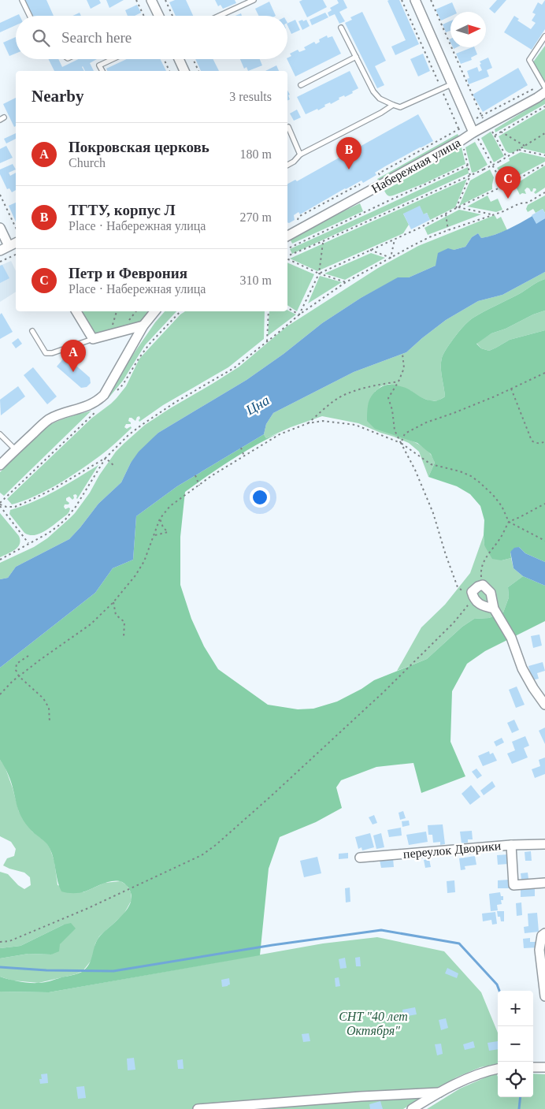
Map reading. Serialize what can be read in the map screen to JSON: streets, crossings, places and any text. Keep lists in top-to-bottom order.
{
  "streets": {
    "street": ["Набережная улица", "переулок Дворики"]
  },
  "water": ["Цна"],
  "parks": ["СНТ \"40 лет Октября\""],
  "north": "right",
  "page": {
    "search": "Search here",
    "heading": ["Nearby", "3 results"],
    "list": [
      {
        "mark": "A",
        "name": "Покровская церковь",
        "note": "Church",
        "value": "180 m"
      },
      {
        "mark": "B",
        "name": "ТГТУ, корпус Л",
        "note": "Place · Набережная улица",
        "value": "270 m"
      },
      {
        "mark": "C",
        "name": "Петр и Феврония",
        "note": "Place · Набережная улица",
        "value": "310 m"
      }
    ],
    "pins": ["B", "C", "A"],
    "map_buttons": ["+", "−"]
  }
}
